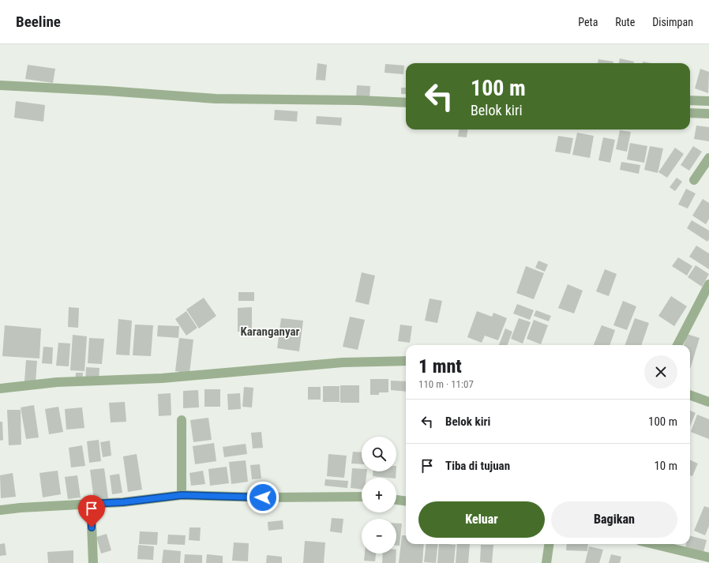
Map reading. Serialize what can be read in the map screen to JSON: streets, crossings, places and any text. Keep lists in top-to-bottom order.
{
  "districts": ["Karanganyar"],
  "page": {
    "header": "Beeline",
    "nav": ["Peta", "Rute", "Disimpan"],
    "turn": ["100 m", "Belok kiri"],
    "heading": ["1 mnt", "110 m · 11:07"],
    "list": [
      {
        "name": "Belok kiri",
        "value": "100 m"
      },
      {
        "name": "Tiba di tujuan",
        "value": "10 m"
      }
    ],
    "map_buttons": ["+", "−"],
    "buttons": ["Keluar", "Bagikan"]
  }
}
